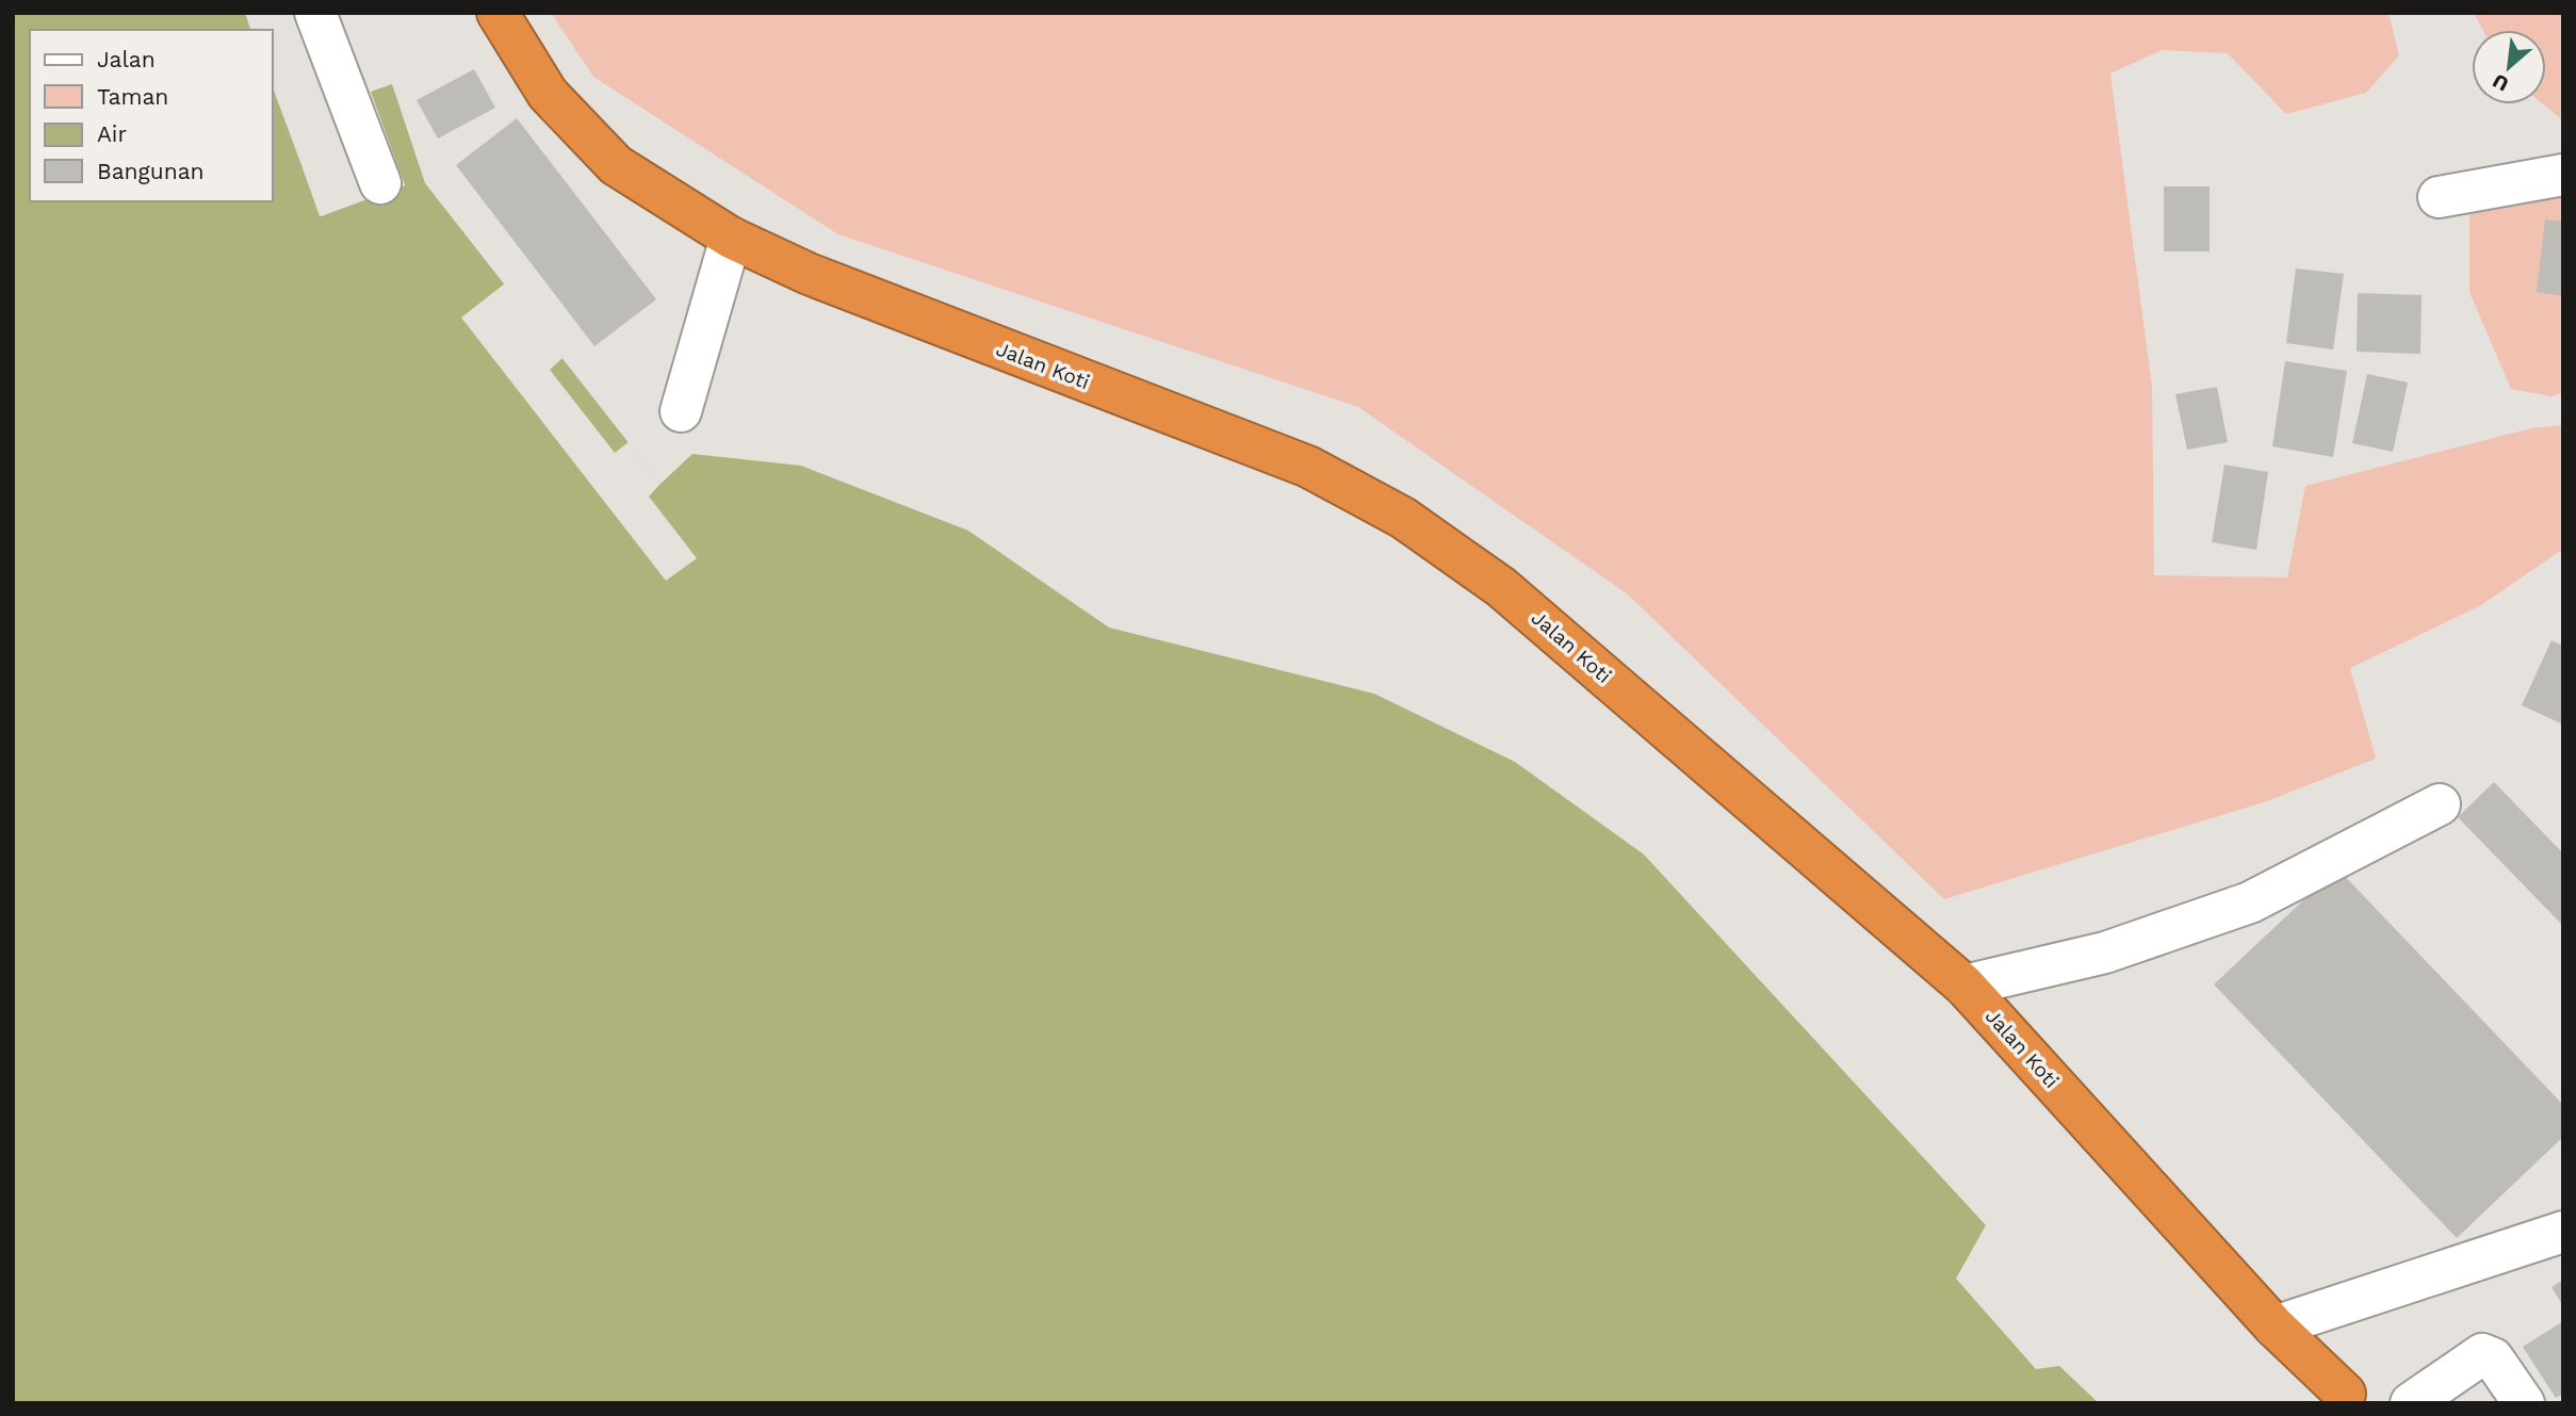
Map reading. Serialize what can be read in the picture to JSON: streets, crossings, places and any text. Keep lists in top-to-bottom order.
{
  "streets": {
    "highway": ["Jalan Koti"]
  },
  "legend": [
    "Jalan",
    "Taman",
    "Air",
    "Bangunan"
  ],
  "north": "bottom left"
}
